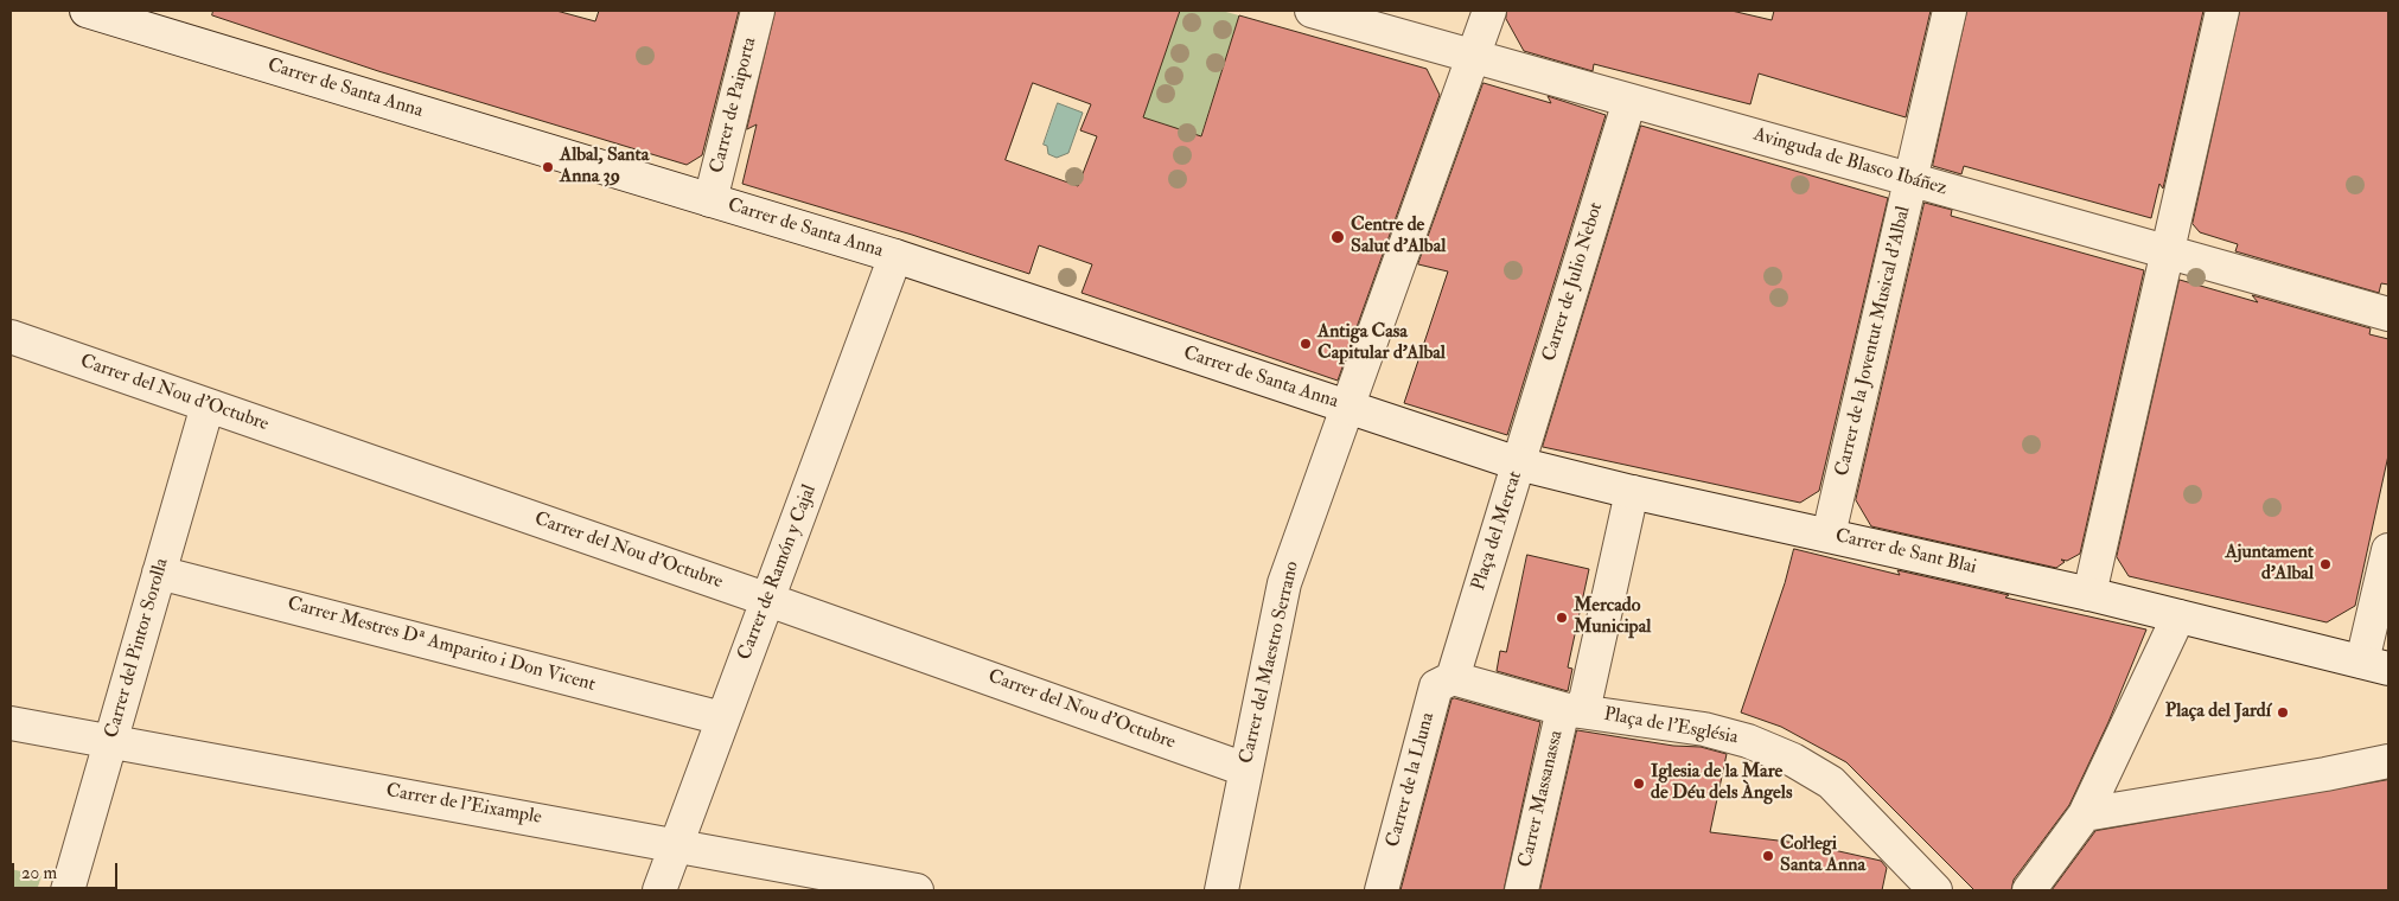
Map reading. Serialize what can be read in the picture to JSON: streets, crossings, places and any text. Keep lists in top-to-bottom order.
{
  "streets": {
    "street": [
      "Carrer de Santa Anna",
      "Carrer de Paiporta",
      "Avinguda de Blasco Ibáñez",
      "Carrer de Julio Nebot",
      "Carrer de la Joventut Musical d'Albal",
      "Carrer del Nou d'Octubre",
      "Plaça del Mercat",
      "Carrer de Sant Blai",
      "Carrer de Ramón y Cajal",
      "Carrer Mestres Dª Amparito i Don Vicent",
      "Carrer del Pintor Sorolla",
      "Carrer del Maestro Serrano",
      "Plaça de l'Església",
      "Carrer de la Lluna",
      "Carrer Massanassa",
      "Carrer de l'Eixample"
    ]
  },
  "crossings": [
    ["Carrer de Santa Anna", "Carrer de Paiporta"],
    ["Carrer de Santa Anna", "Carrer de Julio Nebot"],
    ["Carrer de Santa Anna", "Plaça del Mercat"],
    ["Carrer de Santa Anna", "Carrer de Ramón y Cajal"],
    ["Carrer de Santa Anna", "Carrer del Maestro Serrano"],
    ["Avinguda de Blasco Ibáñez", "Carrer de Julio Nebot"],
    ["Avinguda de Blasco Ibáñez", "Carrer de la Joventut Musical d'Albal"],
    ["Avinguda de Blasco Ibáñez", "Carrer del Maestro Serrano"],
    ["Carrer de Julio Nebot", "Plaça del Mercat"],
    ["Carrer de la Joventut Musical d'Albal", "Carrer de Sant Blai"],
    ["Carrer del Nou d'Octubre", "Carrer de Ramón y Cajal"],
    ["Carrer del Nou d'Octubre", "Carrer del Pintor Sorolla"],
    ["Carrer del Nou d'Octubre", "Carrer del Maestro Serrano"],
    ["Plaça del Mercat", "Carrer de Sant Blai"],
    ["Plaça del Mercat", "Carrer de la Lluna"],
    ["Carrer de Ramón y Cajal", "Carrer Mestres Dª Amparito i Don Vicent"],
    ["Carrer de Ramón y Cajal", "Carrer de l'Eixample"],
    ["Carrer Mestres Dª Amparito i Don Vicent", "Carrer del Pintor Sorolla"],
    ["Carrer del Pintor Sorolla", "Carrer de l'Eixample"],
    ["Plaça de l'Església", "Carrer Massanassa"]
  ],
  "places": [
    "Albal, Santa Anna 39",
    "Centre de Salut d'Albal",
    "Antiga Casa Capitular d'Albal",
    "Ajuntament d'Albal",
    "Mercado Municipal",
    "Plaça del Jardí",
    "Iglesia de la Mare de Déu dels Àngels",
    "Col·legi Santa Anna"
  ],
  "scale_bar": "20 m"
}
